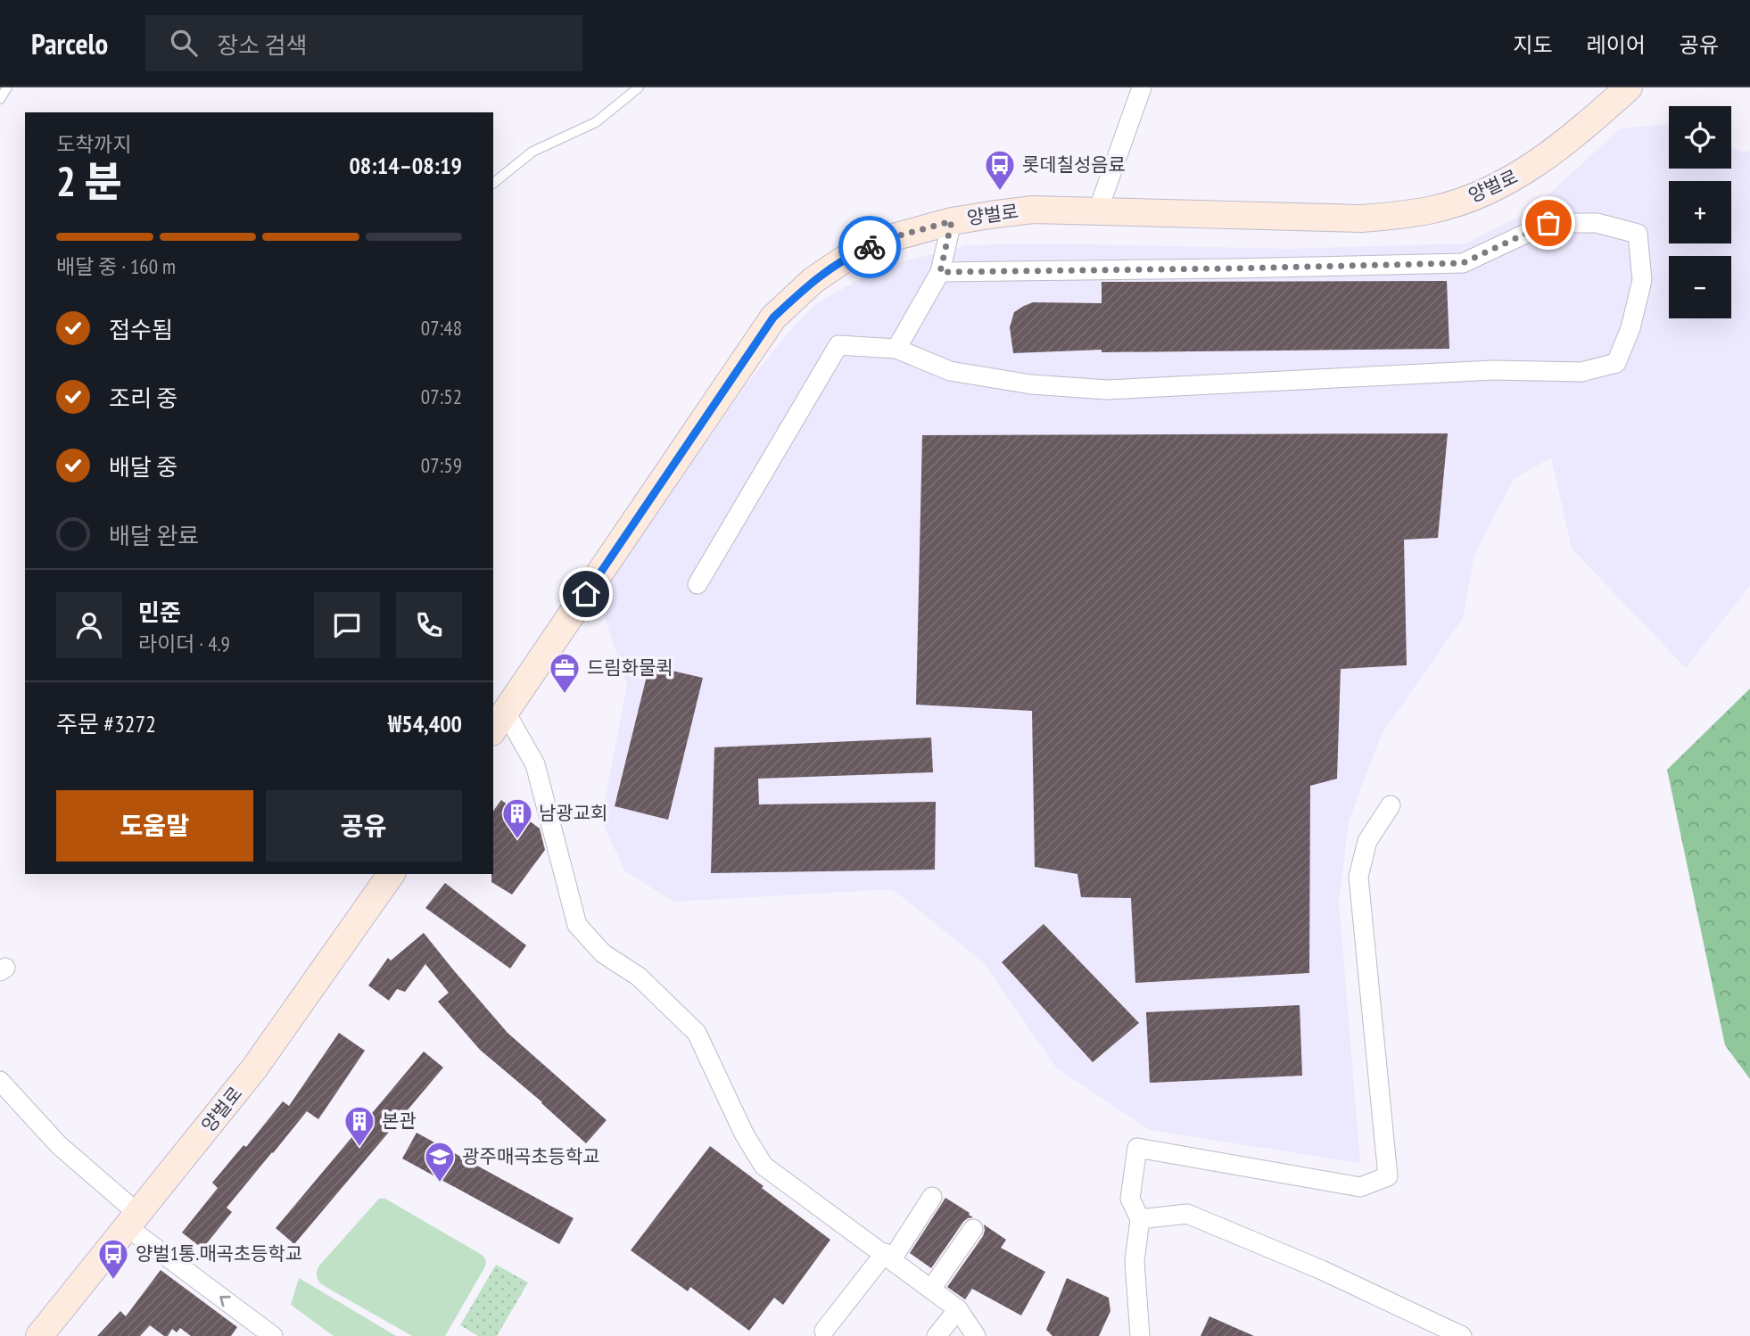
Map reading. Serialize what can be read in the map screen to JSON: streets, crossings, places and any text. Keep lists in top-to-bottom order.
{
  "streets": {
    "street": ["양벌로"]
  },
  "places": {
    "bus stop": ["롯데칠성음료", "양벌1통.매곡초등학교"],
    "office": ["드림화물퀵"],
    "building": ["남광교회", "본관"],
    "school or university": ["광주매곡초등학교"]
  },
  "page": {
    "header": "Parcelo",
    "search": "장소 검색",
    "nav": ["지도", "레이어", "공유"],
    "map_buttons": ["+", "−"],
    "heading": ["2 분", "도착까지", "08:14–08:19"],
    "panel": [
      "민준",
      "라이더 · 4.9",
      "주문 #3272",
      "₩54,400"
    ],
    "bar": "배달 중 · 160 m",
    "list": [
      ["접수됨", "07:48"],
      ["조리 중", "07:52"],
      ["배달 중", "07:59"],
      "배달 완료"
    ],
    "buttons": ["도움말", "공유"]
  }
}
